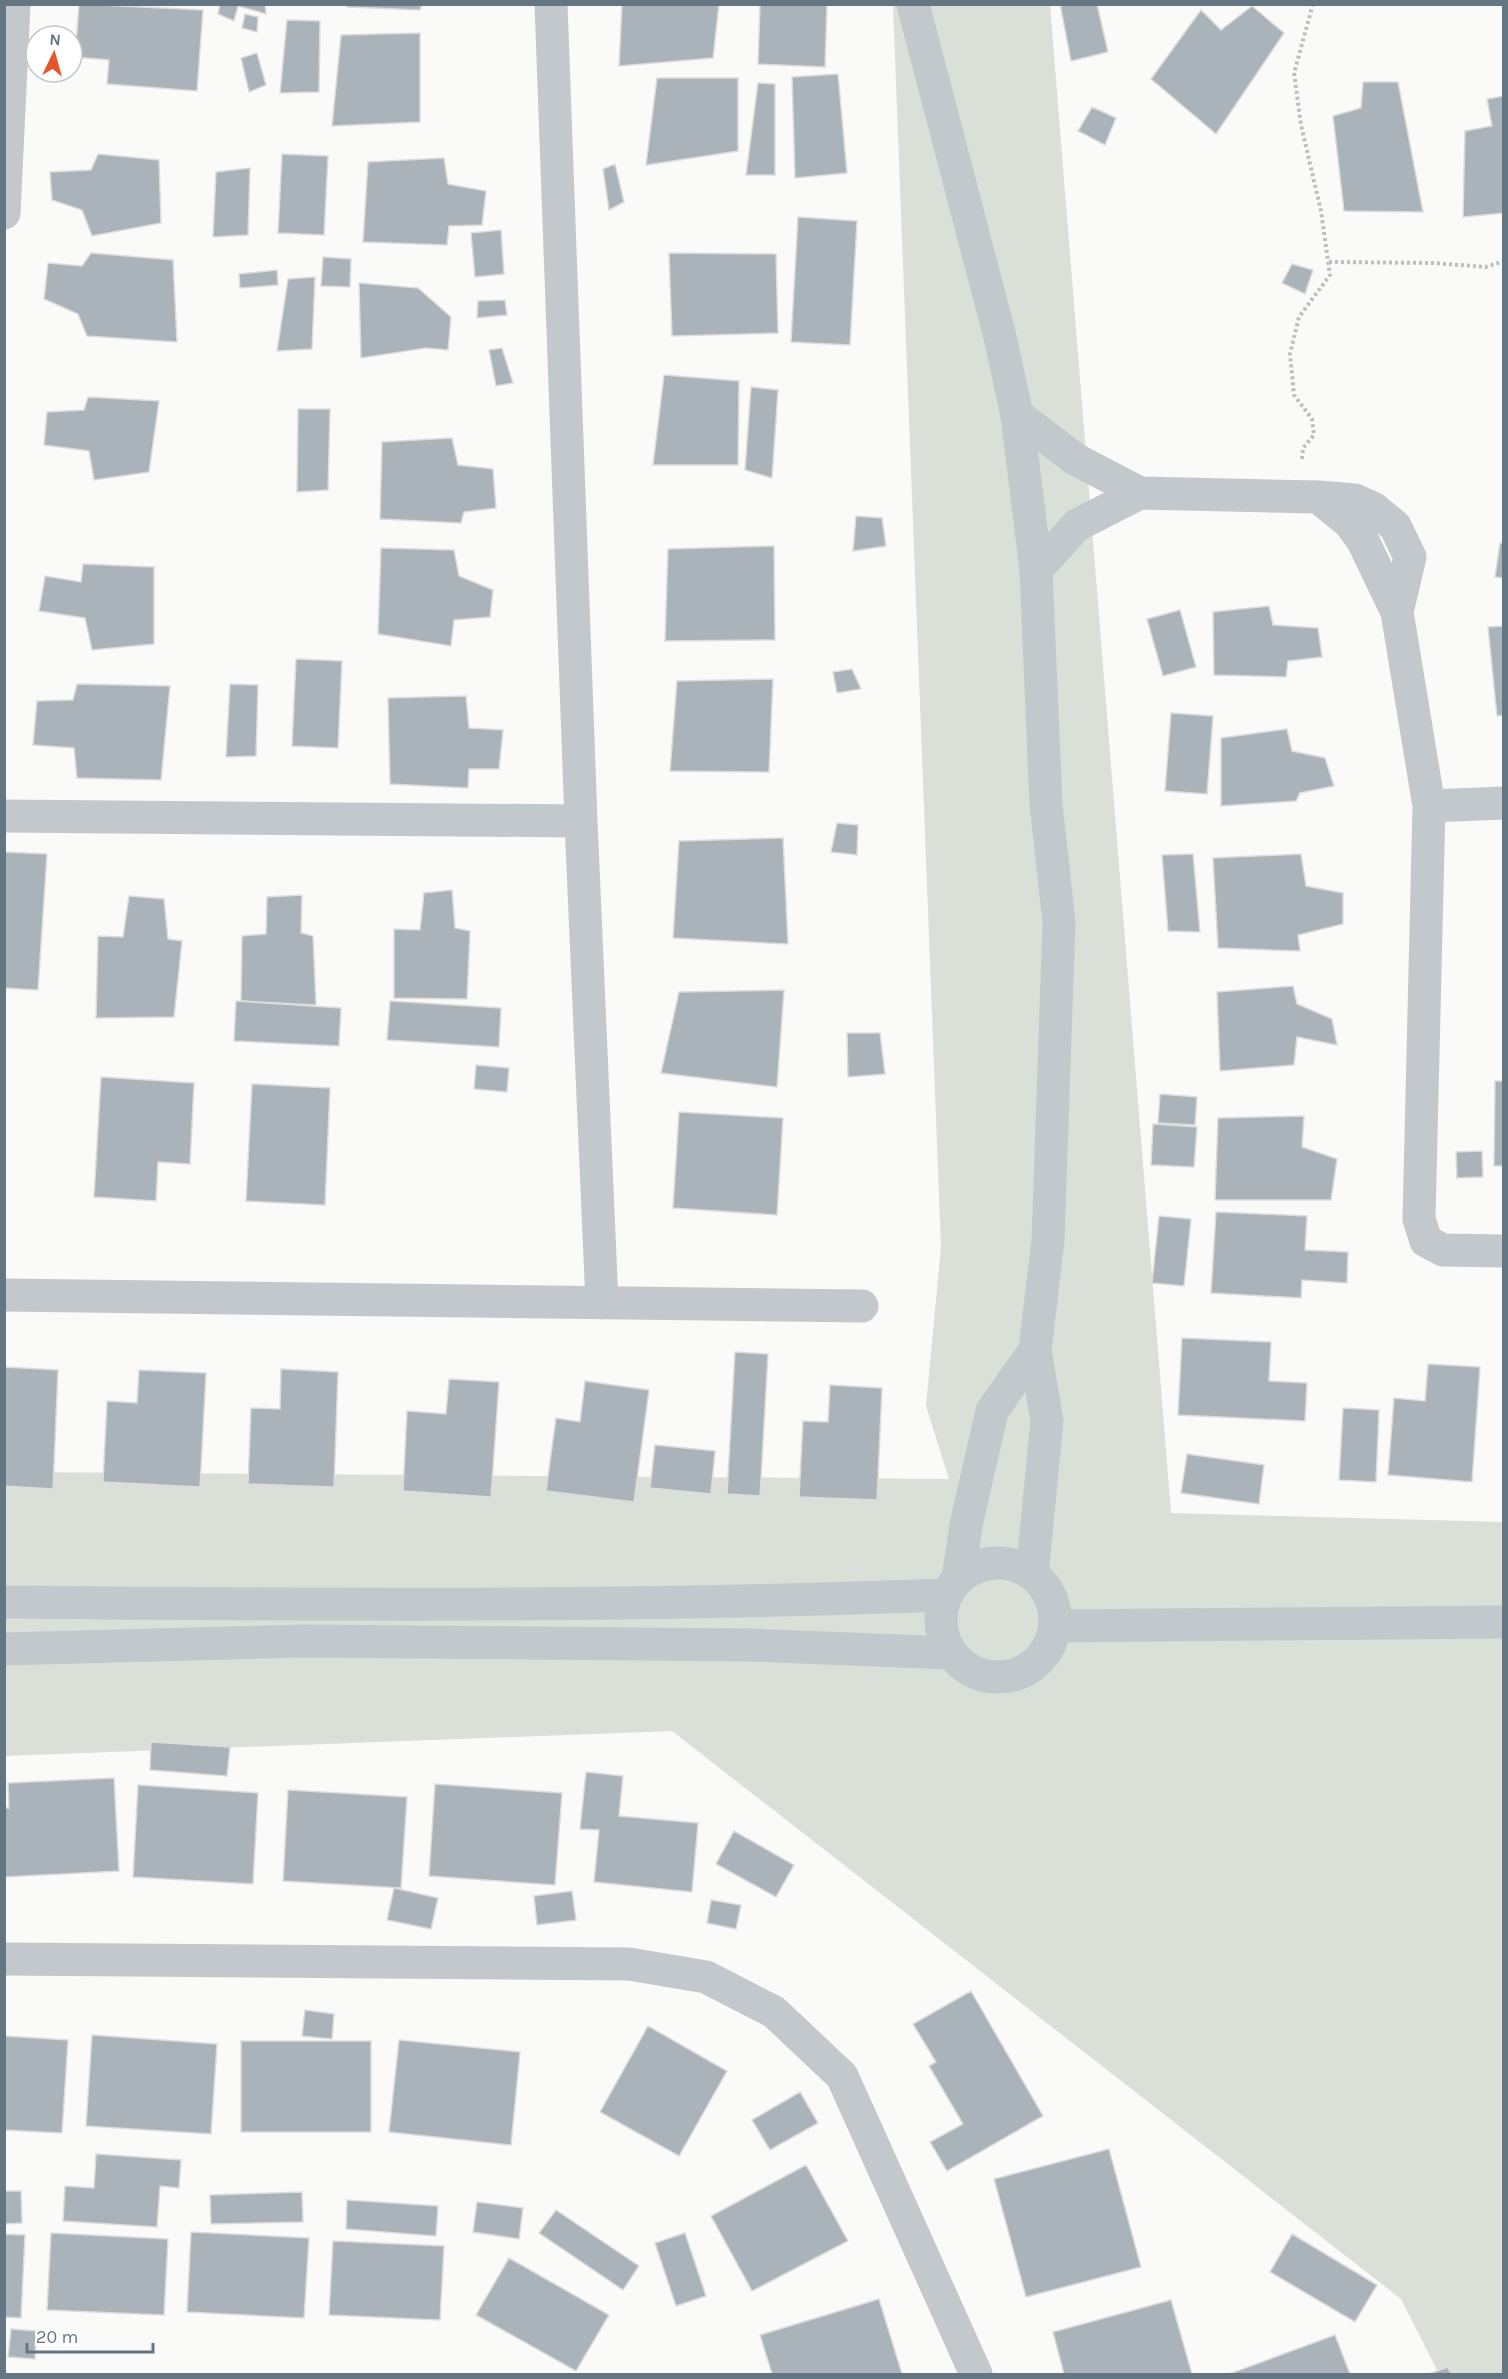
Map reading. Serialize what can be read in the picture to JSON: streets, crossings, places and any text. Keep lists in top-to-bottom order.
{
  "scale_bar": "20 m",
  "north": "top"
}
